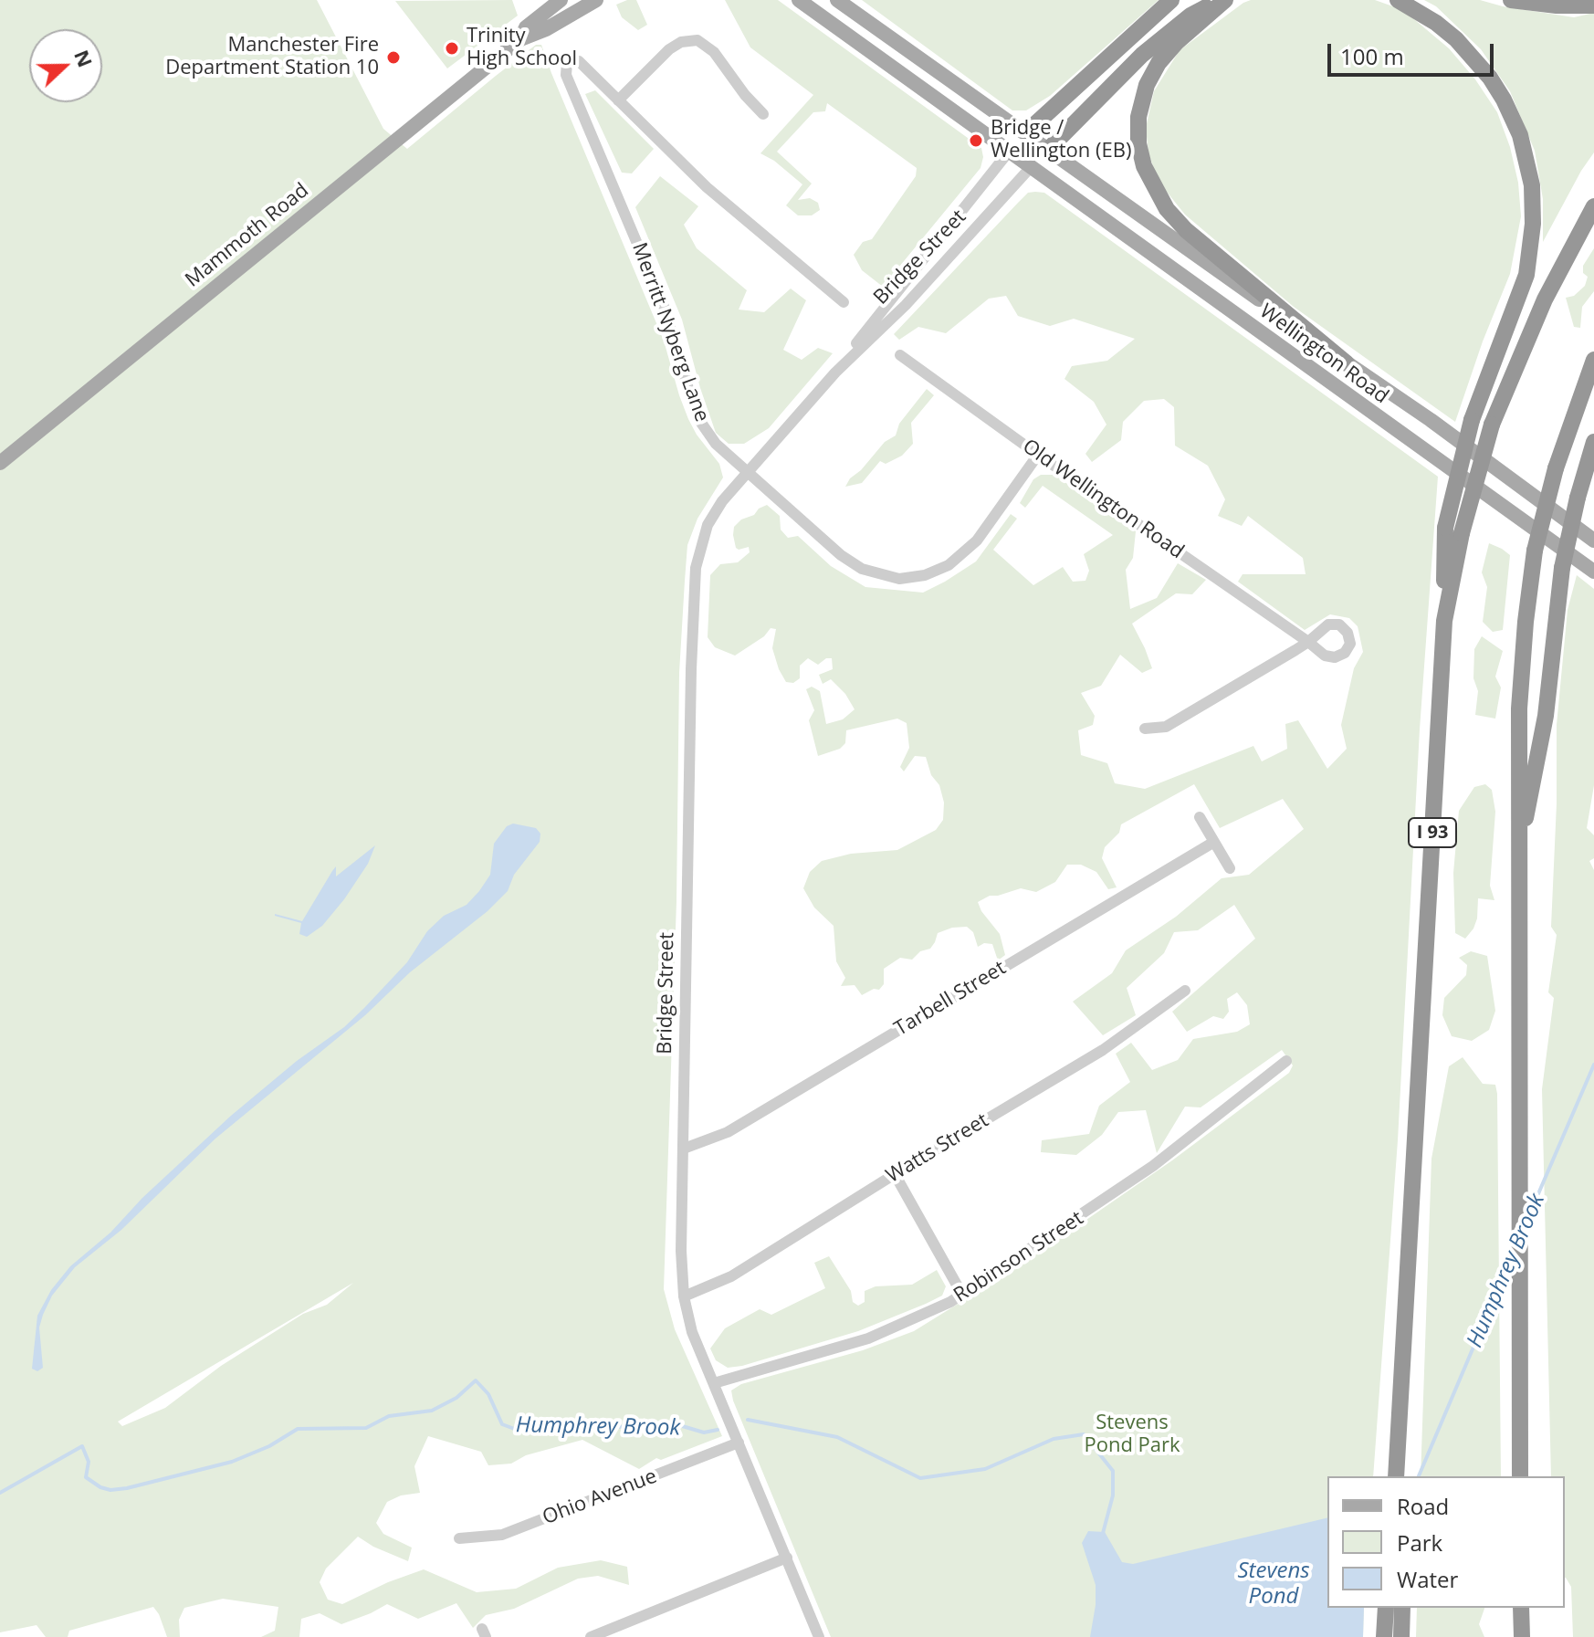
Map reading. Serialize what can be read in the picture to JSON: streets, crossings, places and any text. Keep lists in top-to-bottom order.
{
  "streets": {
    "highway": ["I 93"],
    "main road": ["Mammoth Road", "Bridge Street", "Wellington Road"],
    "street": [
      "Merritt Nyberg Lane",
      "Old Wellington Road",
      "Tarbell Street",
      "Watts Street",
      "Robinson Street",
      "Ohio Avenue"
    ]
  },
  "crossings": [
    ["Bridge Street", "Merritt Nyberg Lane"],
    ["Bridge Street", "Wellington Road"],
    ["Bridge Street", "Tarbell Street"],
    ["Bridge Street", "Watts Street"],
    ["Bridge Street", "Robinson Street"],
    ["Bridge Street", "Ohio Avenue"],
    ["Merritt Nyberg Lane", "Old Wellington Road"]
  ],
  "water": ["Humphrey Brook", "Stevens Pond"],
  "parks": ["Stevens Pond Park"],
  "places": ["Trinity High School", "Manchester Fire Department Station 10", "Bridge / Wellington (EB)"],
  "legend": ["Road", "Park", "Water"],
  "scale_bar": "100 m",
  "north": "right"
}
